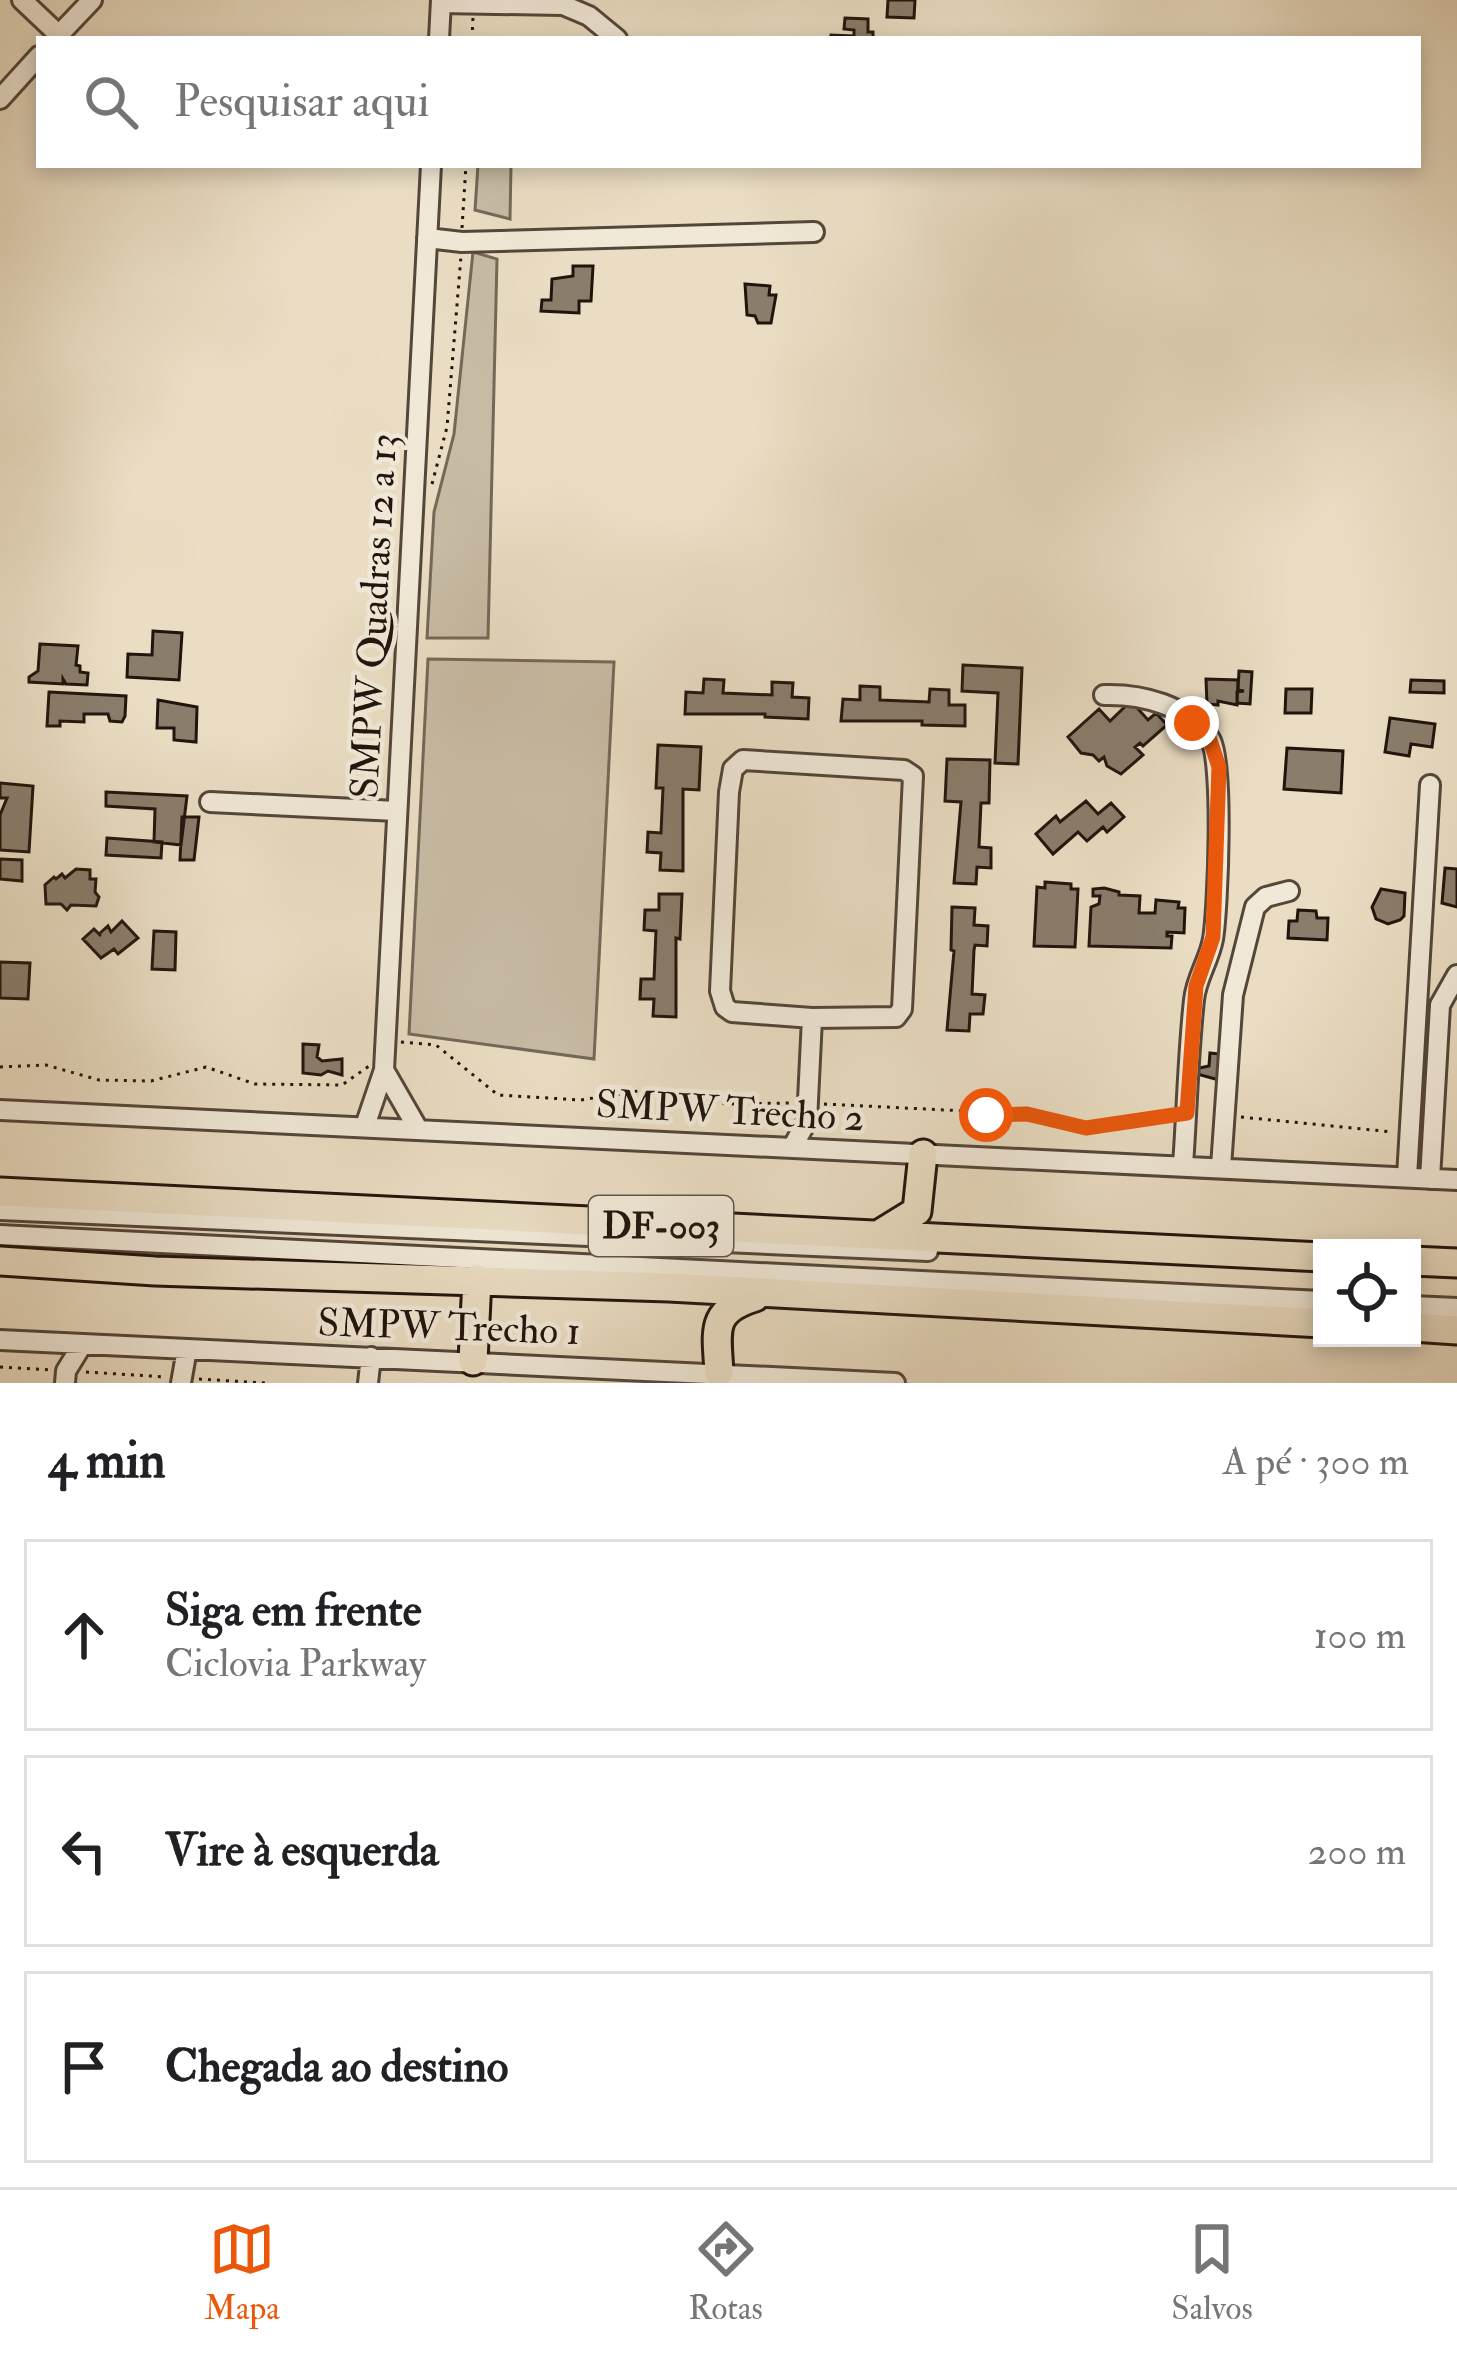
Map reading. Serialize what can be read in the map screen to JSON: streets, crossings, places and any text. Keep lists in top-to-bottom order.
{
  "streets": {
    "highway": ["DF-003"],
    "street": ["SMPW Quadras 12 a 13", "SMPW Trecho 2", "SMPW Trecho 1"]
  },
  "crossings": [
    ["SMPW Quadras 12 a 13", "SMPW Trecho 2"]
  ],
  "page": {
    "search": "Pesquisar aqui",
    "heading": ["4 min", "A pé · 300 m"],
    "list": [
      ["Siga em frente", "Ciclovia Parkway", "100 m"],
      ["Vire à esquerda", "200 m"],
      "Chegada ao destino"
    ],
    "nav": ["Mapa", "Rotas", "Salvos"]
  }
}
